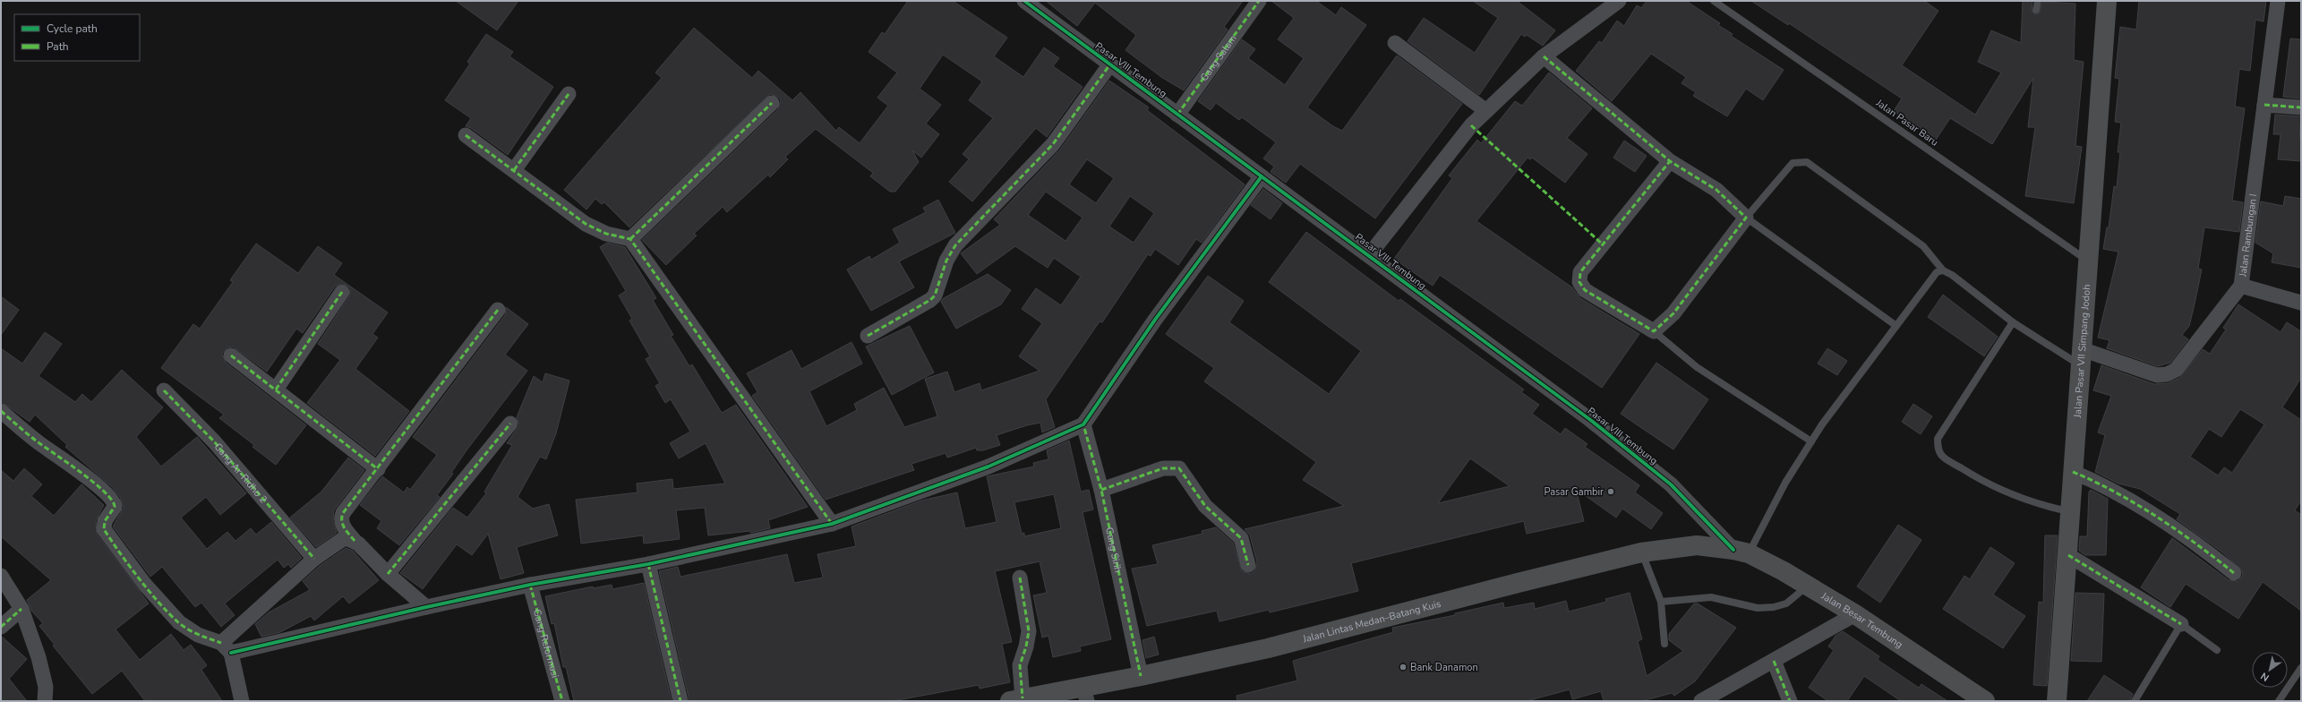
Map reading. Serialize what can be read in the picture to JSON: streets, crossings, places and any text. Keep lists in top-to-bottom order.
{
  "streets": {
    "main road": ["Jalan Pasar VII Simpang Jodoh", "Jalan Lintas Medan–Batang Kuis", "Jalan Besar Tembung"],
    "street": [
      "Gang Salam",
      "Pasar VIII Tembung",
      "Jalan Rambungan I",
      "Gang Ar-Ridho 2",
      "Gang Sirih",
      "Gang Reformasi"
    ],
    "lane": ["Jalan Pasar Baru"]
  },
  "crossings": [
    ["Gang Salam", "Pasar VIII Tembung"],
    ["Pasar VIII Tembung", "Jalan Lintas Medan–Batang Kuis"],
    ["Pasar VIII Tembung", "Jalan Besar Tembung"],
    ["Jalan Pasar Baru", "Jalan Pasar VII Simpang Jodoh"],
    ["Jalan Rambungan I", "Jalan Pasar VII Simpang Jodoh"],
    ["Gang Sirih", "Jalan Lintas Medan–Batang Kuis"],
    ["Jalan Lintas Medan–Batang Kuis", "Jalan Besar Tembung"]
  ],
  "places": ["Pasar Gambir", "Bank Danamon"],
  "legend": ["Cycle path", "Path"],
  "north": "bottom left"
}
